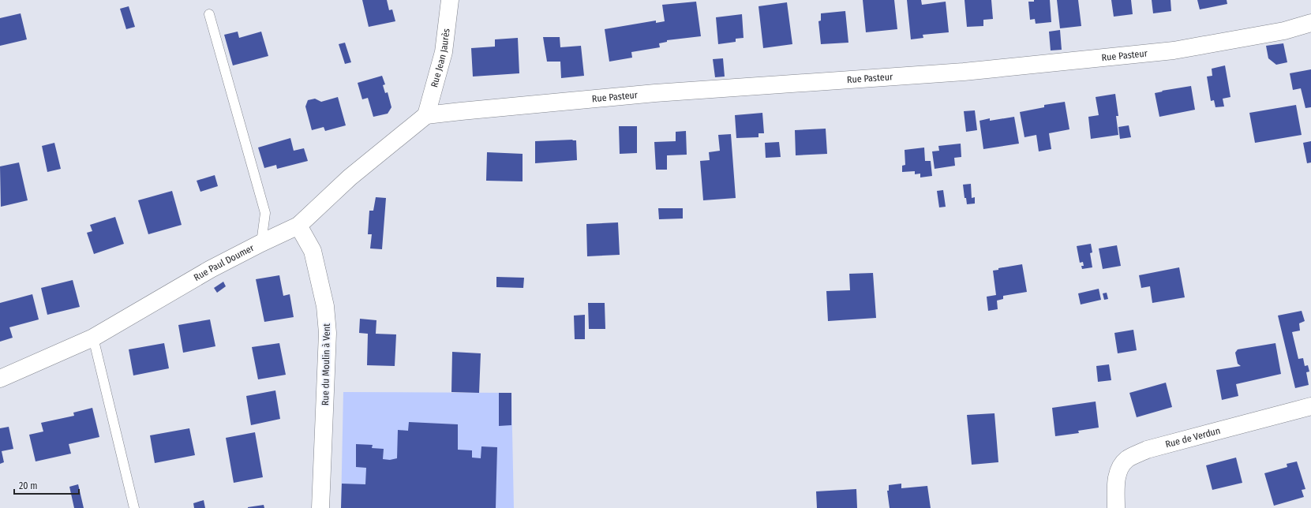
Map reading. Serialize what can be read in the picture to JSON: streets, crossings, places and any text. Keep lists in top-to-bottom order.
{
  "streets": {
    "street": [
      "Rue Pasteur",
      "Rue Jean Jaurès",
      "Rue Paul Doumer",
      "Rue du Moulin à Vent",
      "Rue de Verdun"
    ]
  },
  "crossings": [
    ["Rue Pasteur", "Rue Jean Jaurès"],
    ["Rue Pasteur", "Rue Paul Doumer"],
    ["Rue Jean Jaurès", "Rue Paul Doumer"],
    ["Rue Paul Doumer", "Rue du Moulin à Vent"]
  ],
  "scale_bar": "20 m"
}
